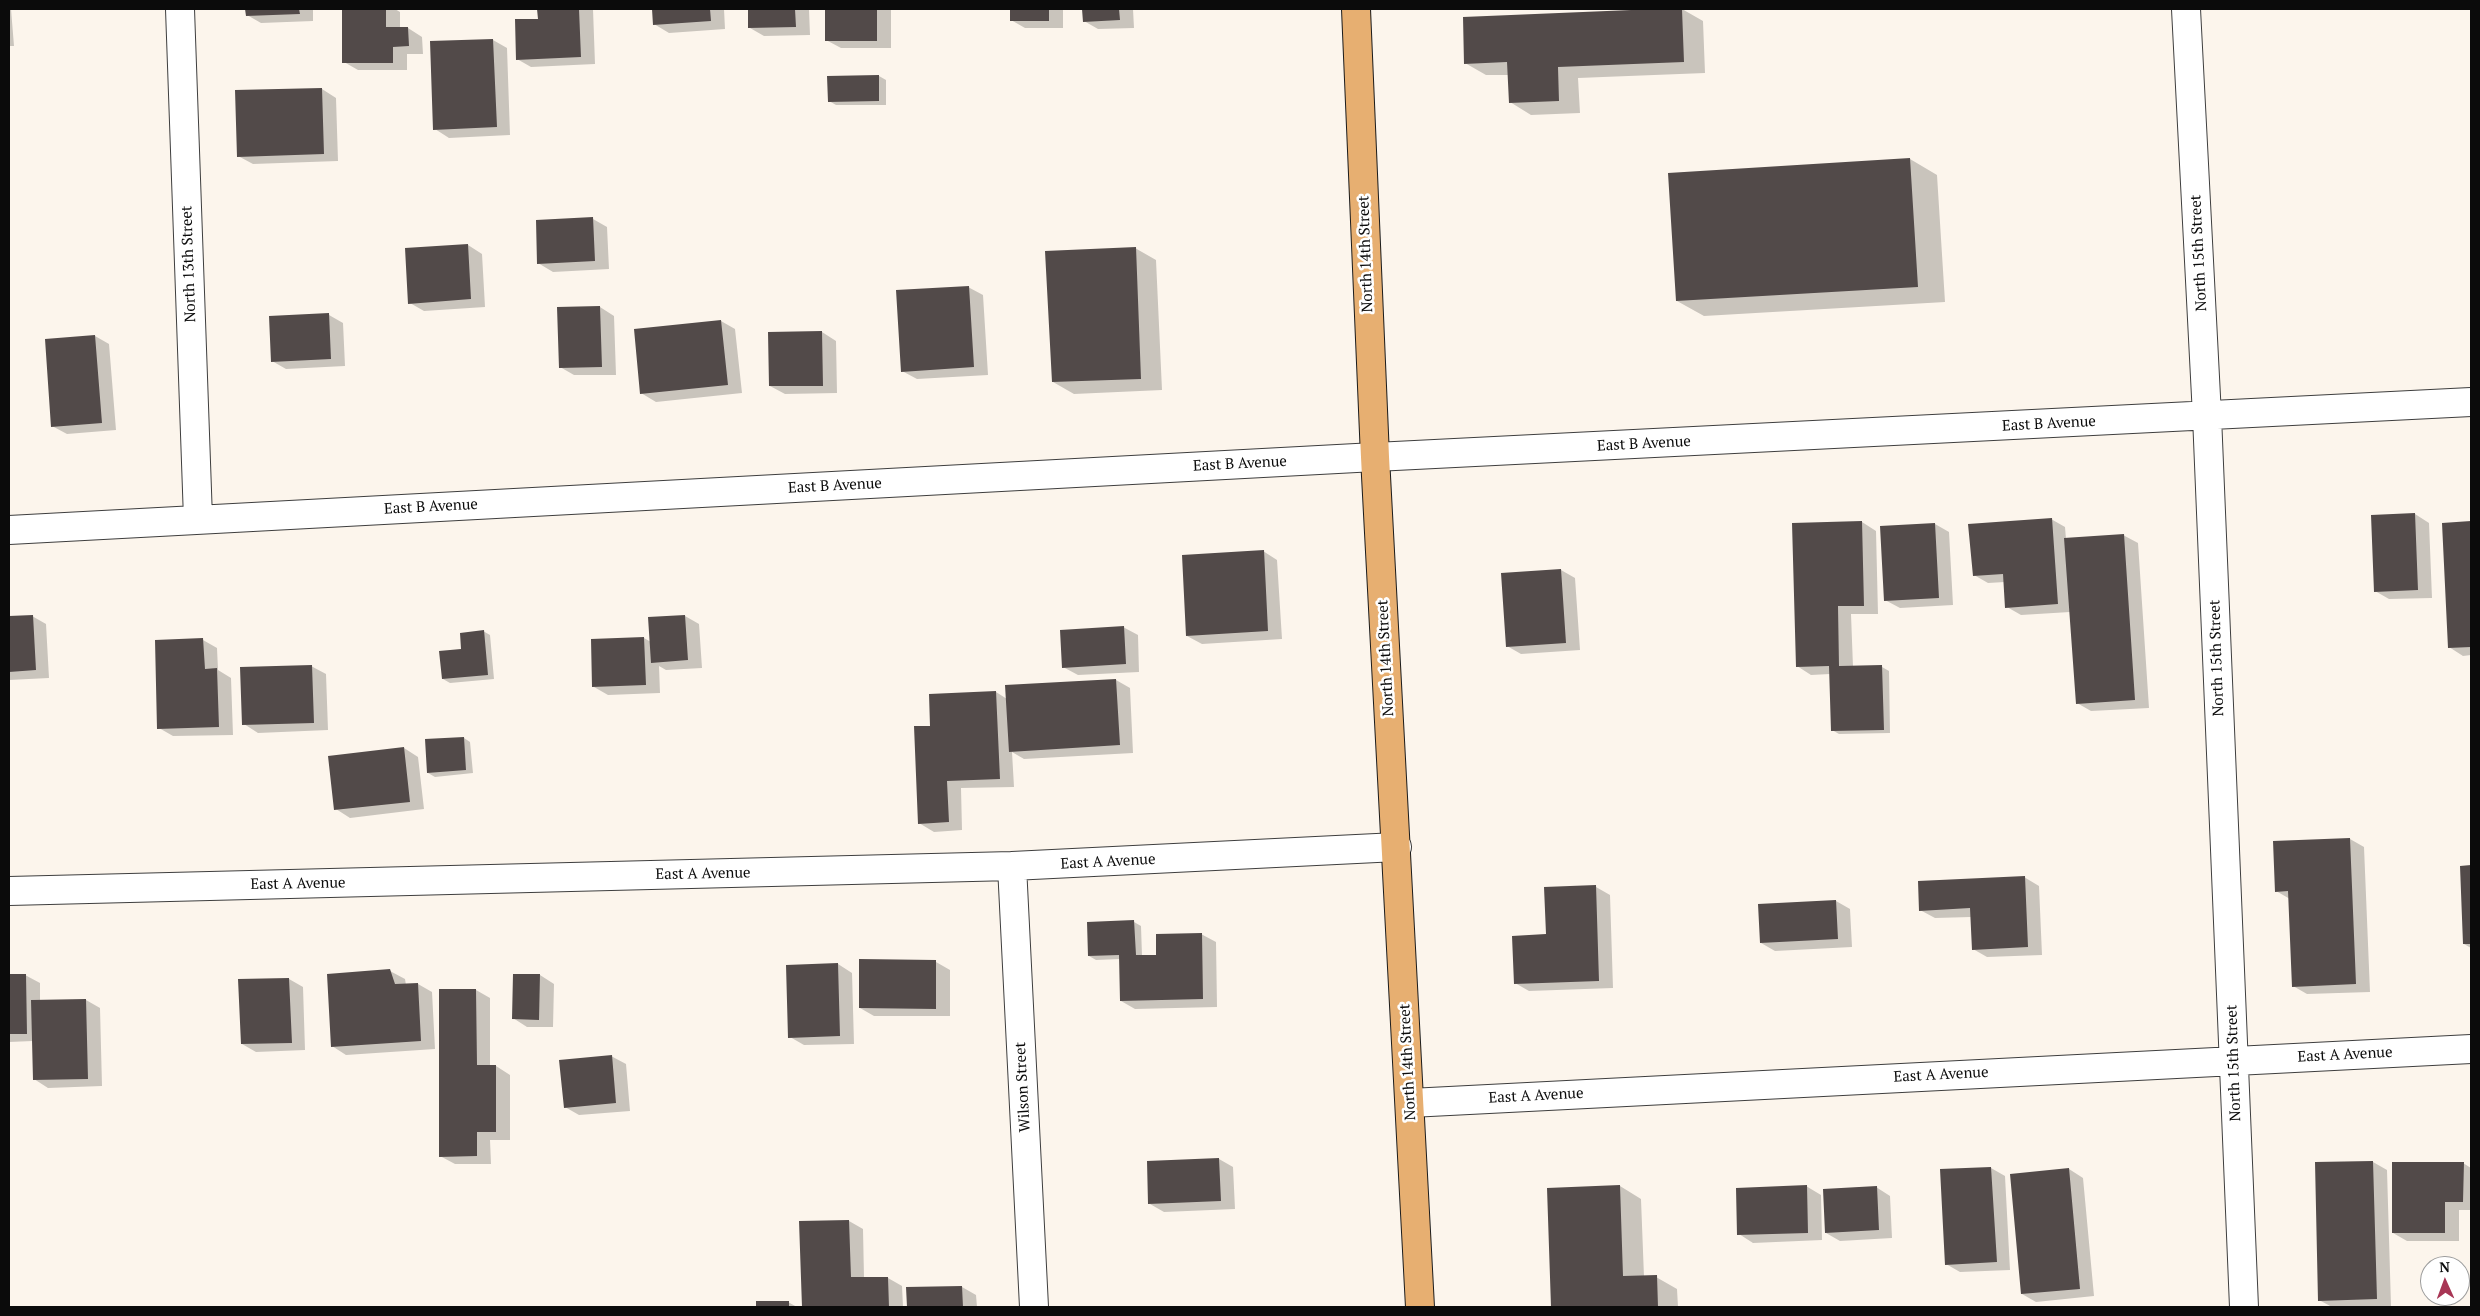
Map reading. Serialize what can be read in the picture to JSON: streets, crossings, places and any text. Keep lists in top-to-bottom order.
{
  "streets": {
    "main road": ["North 14th Street"],
    "street": [
      "North 15th Street",
      "North 13th Street",
      "East B Avenue",
      "East A Avenue",
      "Wilson Street"
    ]
  },
  "crossings": [
    ["North 15th Street", "East B Avenue"],
    ["North 15th Street", "East A Avenue"],
    ["North 14th Street", "East B Avenue"],
    ["North 14th Street", "East A Avenue"],
    ["North 13th Street", "East B Avenue"],
    ["East A Avenue", "Wilson Street"]
  ],
  "north": "top"
}
